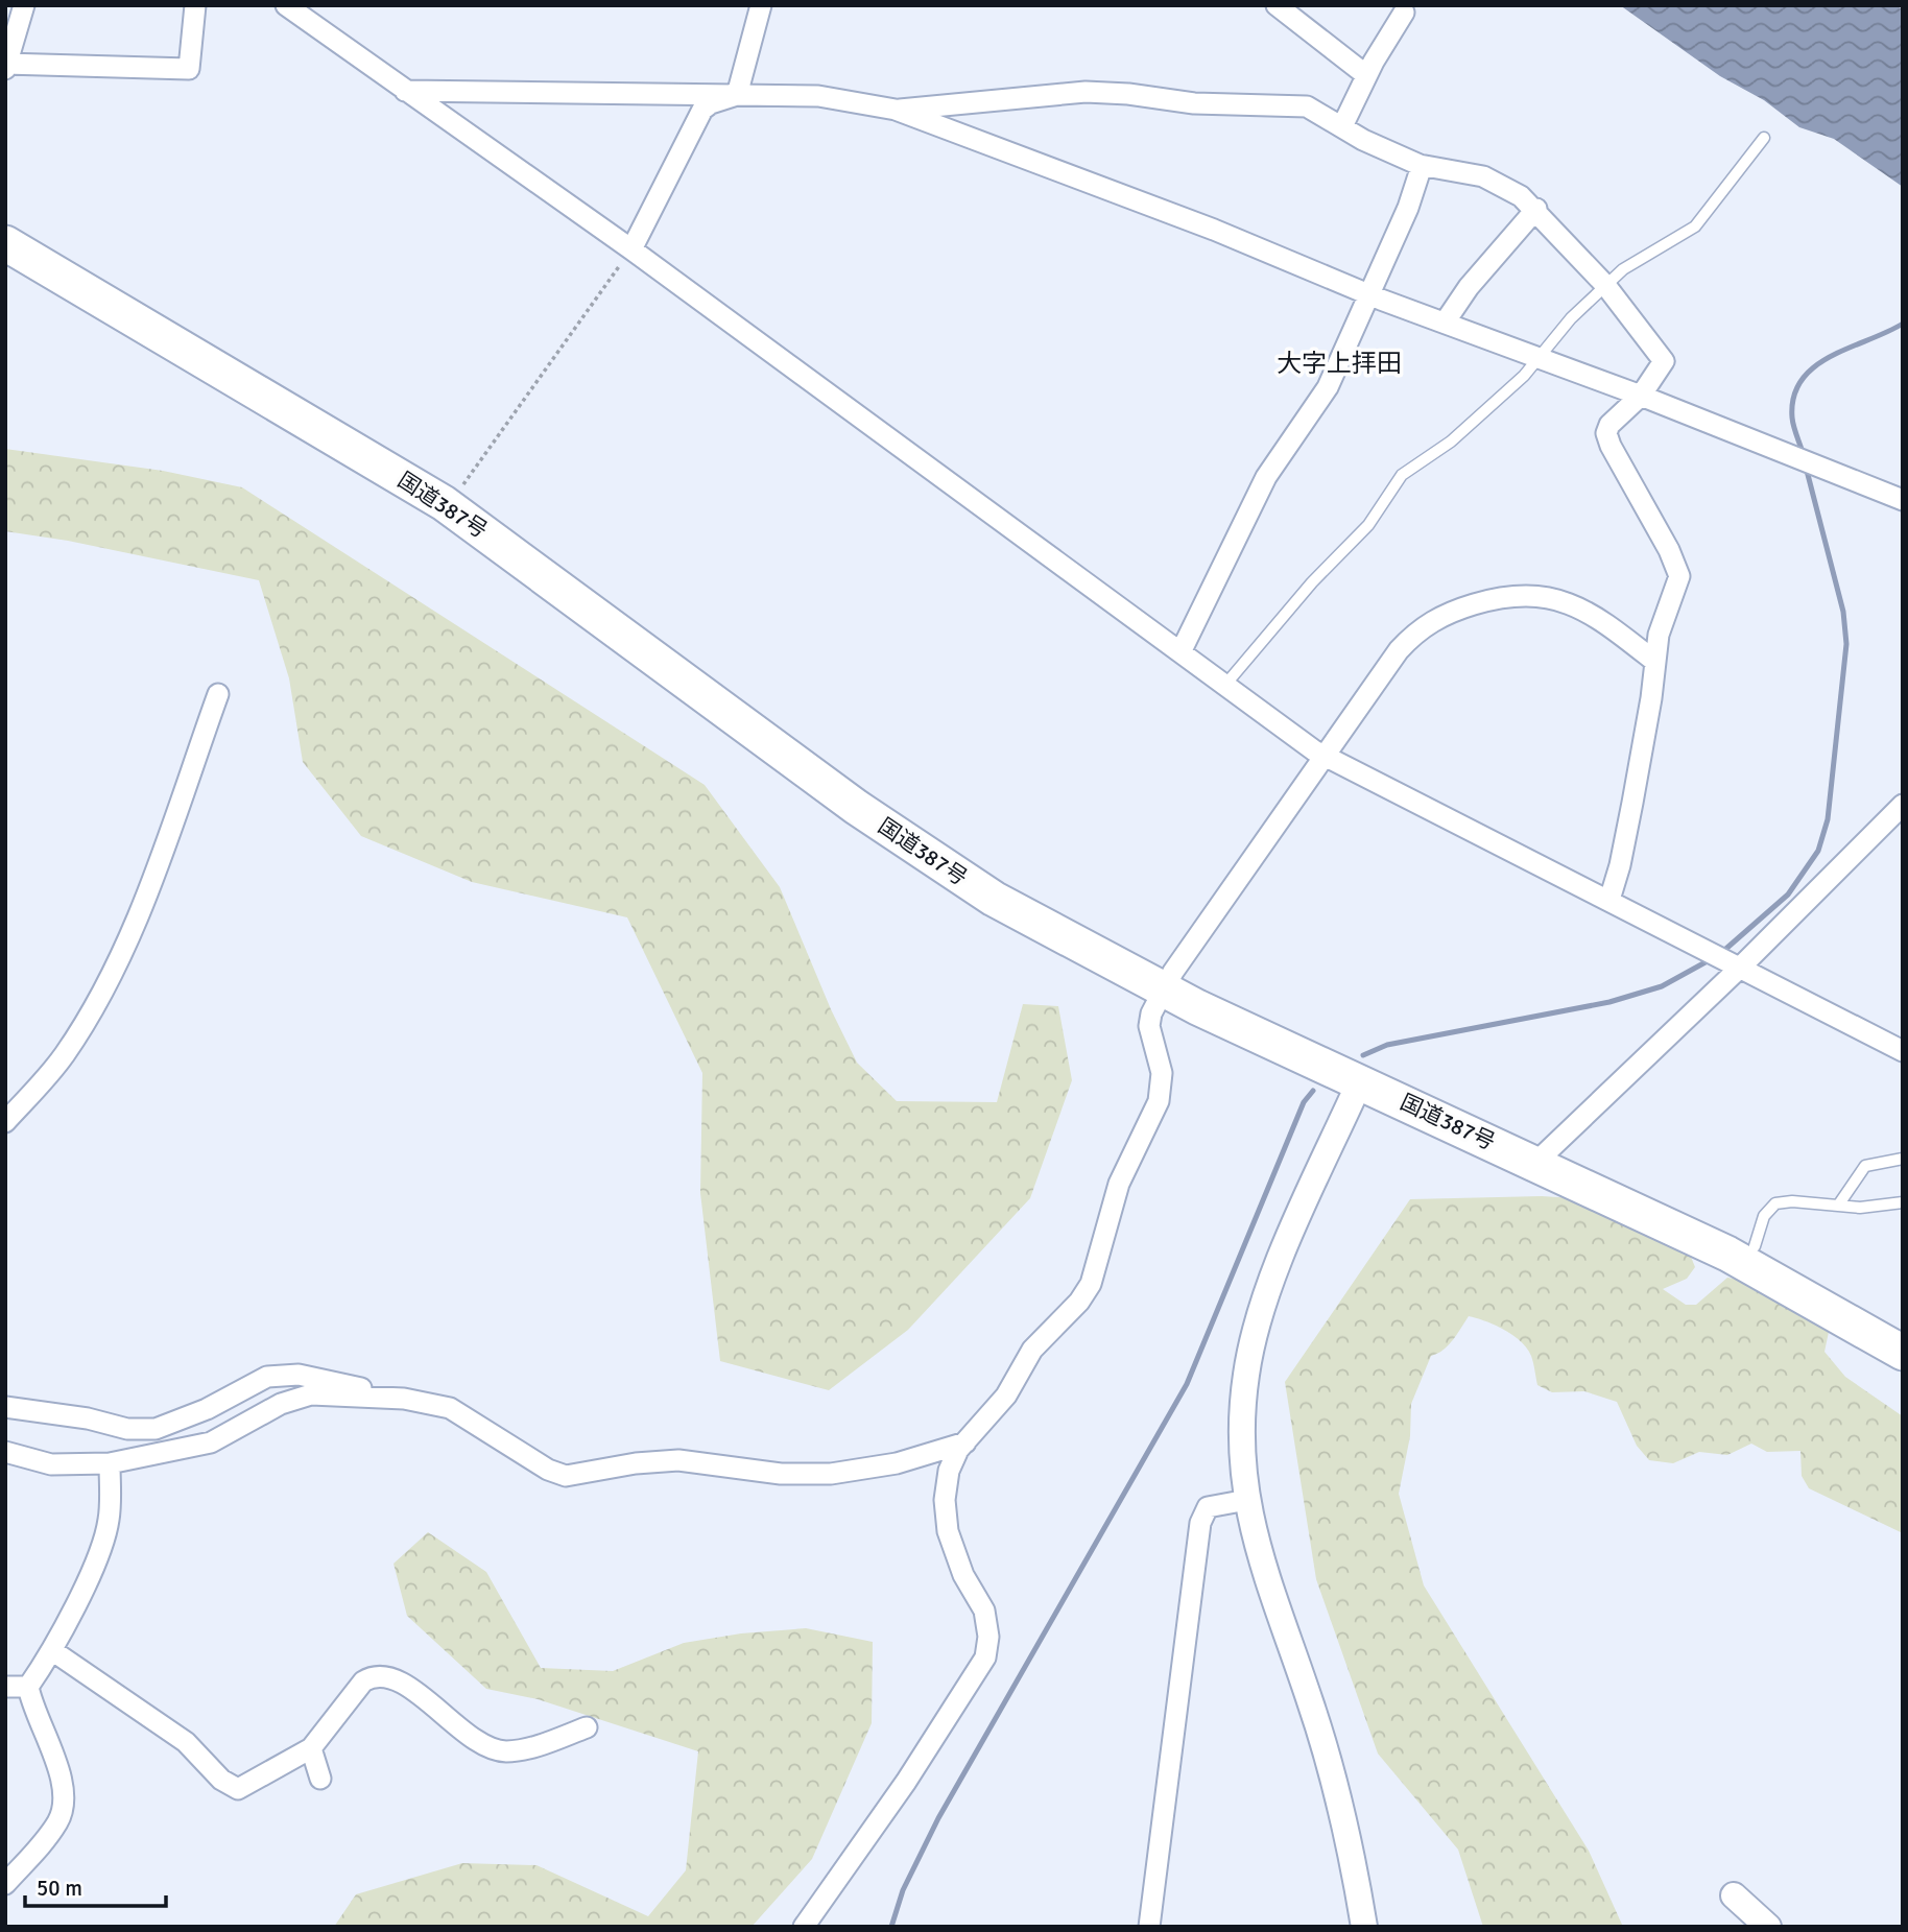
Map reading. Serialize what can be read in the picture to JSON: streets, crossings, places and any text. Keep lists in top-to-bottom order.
{
  "streets": {
    "highway": ["国道387号"]
  },
  "districts": ["大字上拝田"],
  "scale_bar": "50 m"
}
